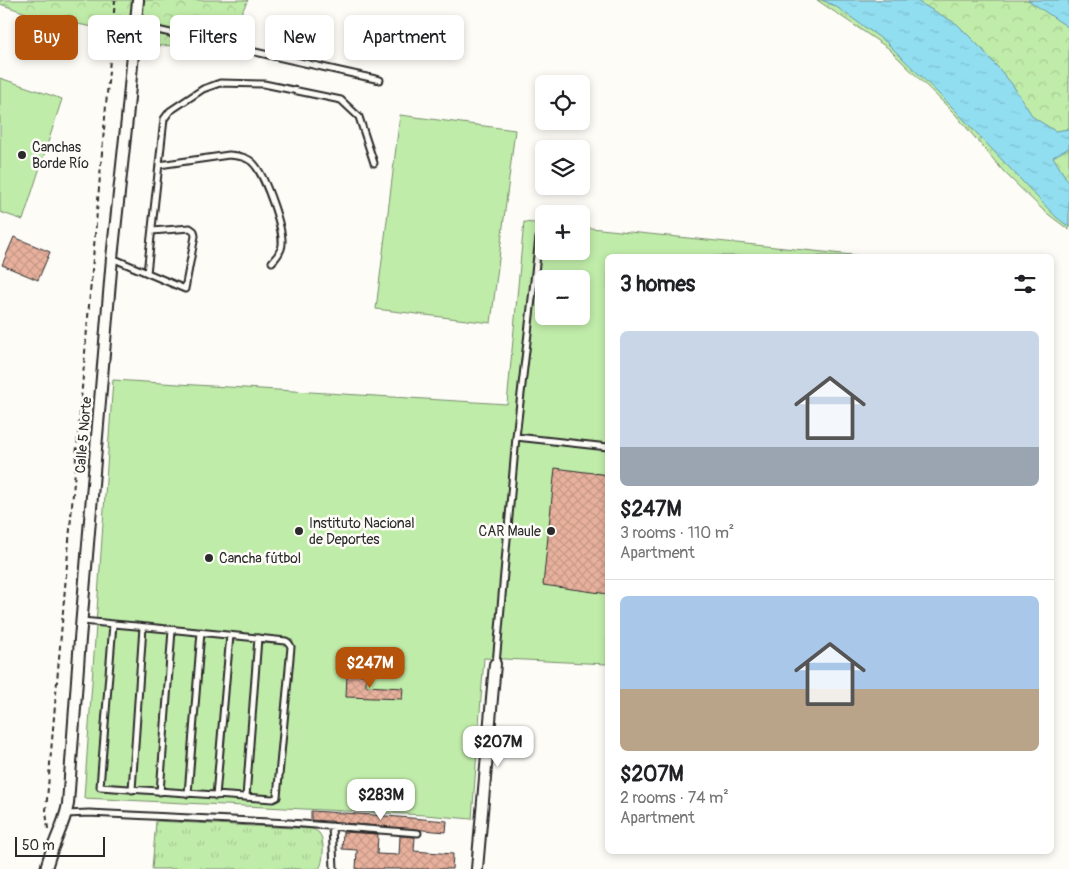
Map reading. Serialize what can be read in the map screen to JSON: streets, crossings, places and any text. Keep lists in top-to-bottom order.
{
  "streets": {
    "street": ["Calle 5 Norte"]
  },
  "places": [
    "Canchas Borde Río",
    "Instituto Nacional de Deportes",
    "CAR Maule",
    "Cancha fútbol"
  ],
  "scale_bar": "50 m",
  "page": {
    "chip": [
      "Buy",
      "Rent",
      "Filters",
      "New",
      "Apartment"
    ],
    "map_buttons": ["+", "−"],
    "heading": "3 homes",
    "list": [
      {
        "name": "$247M",
        "note": "3 rooms · 110 m² · Apartment"
      },
      {
        "name": "$207M",
        "note": "2 rooms · 74 m² · Apartment"
      }
    ],
    "price": ["$247M", "$207M", "$283M"],
    "scale": "50 m"
  }
}
